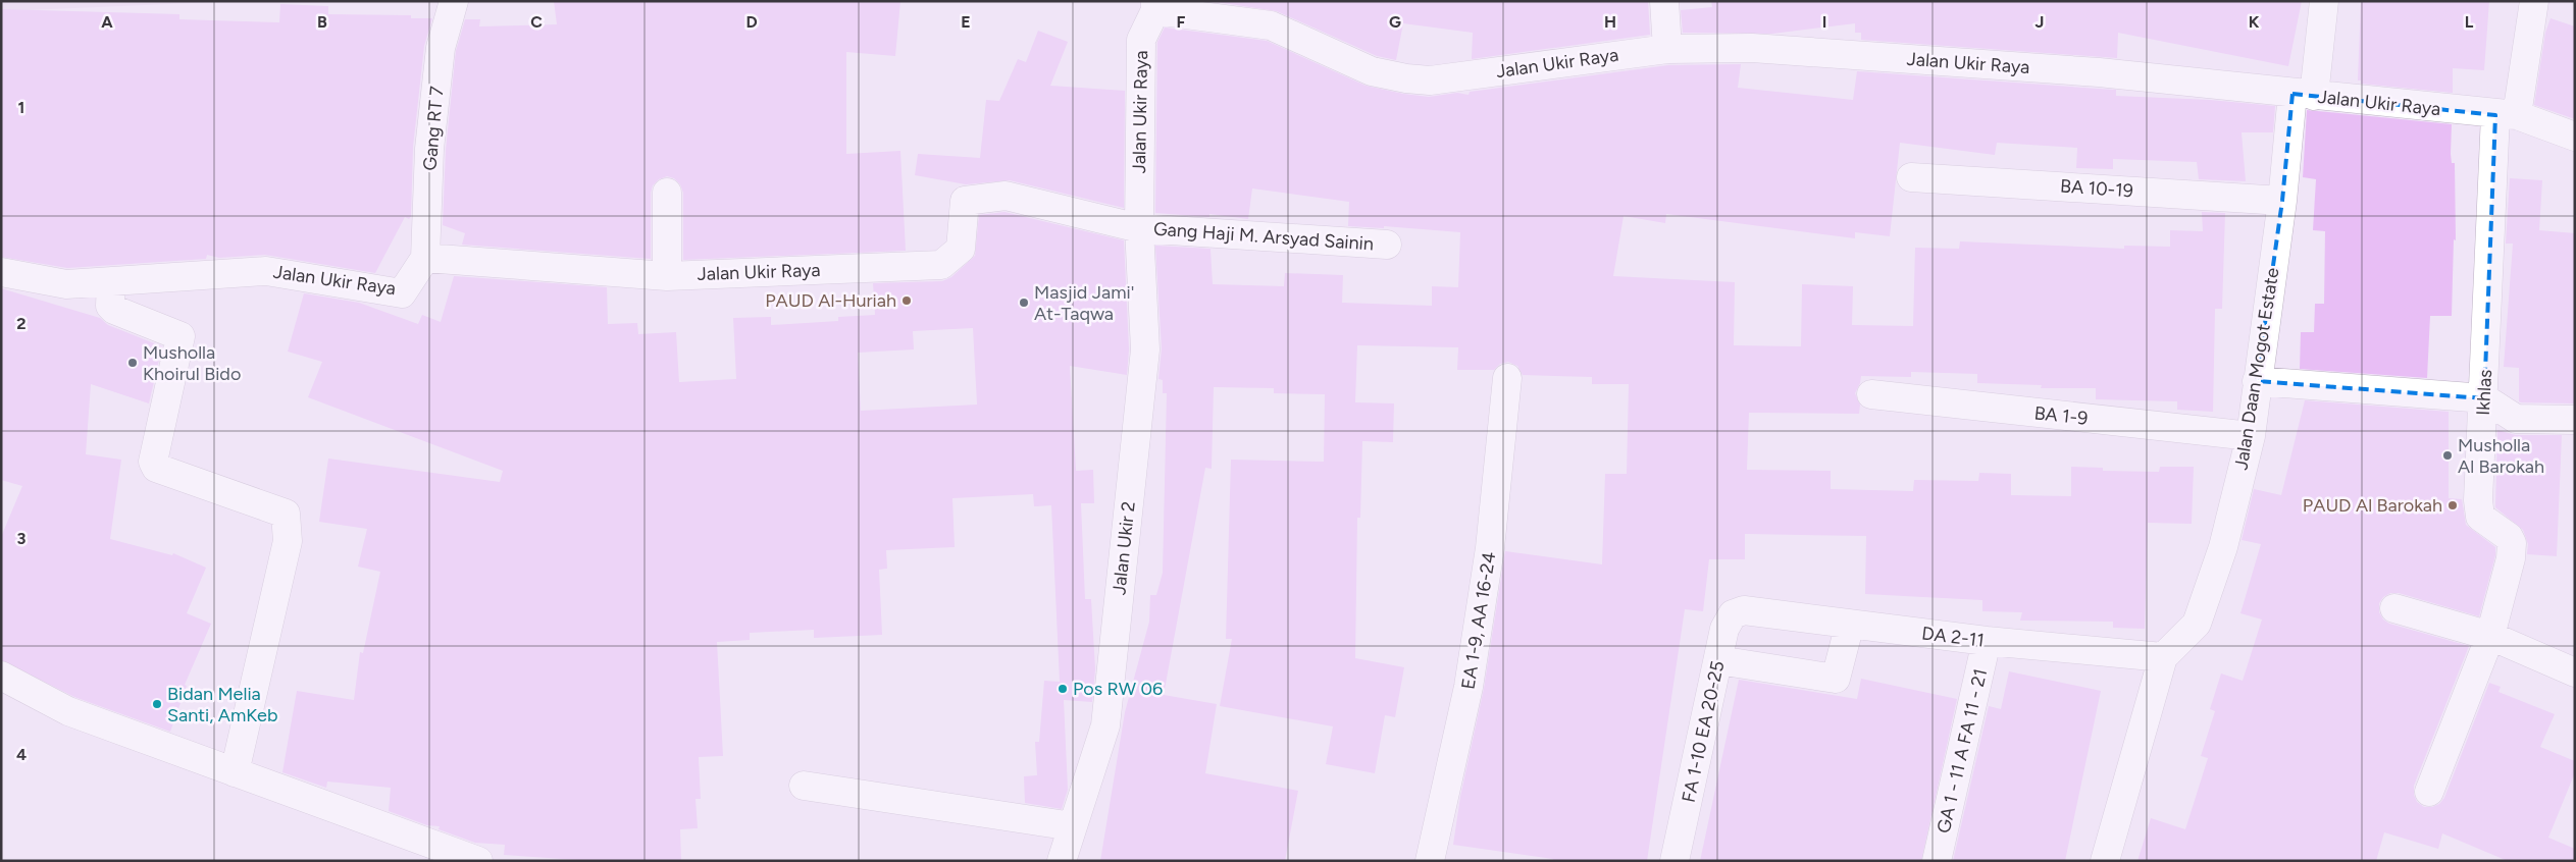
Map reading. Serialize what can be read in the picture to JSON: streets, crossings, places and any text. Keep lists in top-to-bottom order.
{
  "streets": {
    "street": [
      "Jalan Ukir Raya",
      "Gang RT 7",
      "BA 10-19",
      "Gang Haji M. Arsyad Sainin",
      "Jalan Daan Mogot Estate",
      "Ikhlas",
      "BA 1-9",
      "Jalan Ukir 2",
      "EA 1-9, AA 16-24",
      "DA 2-11",
      "FA 1-10 EA 20-25",
      "GA 1 - 11 A FA 11 - 21"
    ]
  },
  "crossings": [
    ["Jalan Ukir Raya", "Gang RT 7"],
    ["Jalan Ukir Raya", "Gang Haji M. Arsyad Sainin"],
    ["Jalan Ukir Raya", "Jalan Daan Mogot Estate"],
    ["Jalan Ukir Raya", "Ikhlas"],
    ["Jalan Ukir Raya", "Jalan Ukir 2"],
    ["BA 10-19", "Jalan Daan Mogot Estate"],
    ["Gang Haji M. Arsyad Sainin", "Jalan Ukir 2"],
    ["Jalan Daan Mogot Estate", "BA 1-9"],
    ["Jalan Daan Mogot Estate", "DA 2-11"],
    ["DA 2-11", "FA 1-10 EA 20-25"],
    ["DA 2-11", "GA 1 - 11 A FA 11 - 21"]
  ],
  "places": [
    "PAUD Al-Huriah",
    "Masjid Jami' At-Taqwa",
    "Musholla Khoirul Bido",
    "Musholla Al Barokah",
    "PAUD Al Barokah",
    "Pos RW 06",
    "Bidan Melia Santi, AmKeb"
  ],
  "grid": {
    "columns": [
      "A",
      "B",
      "C",
      "D",
      "E",
      "F",
      "G",
      "H",
      "I",
      "J",
      "K",
      "L"
    ],
    "rows": [
      "1",
      "2",
      "3",
      "4"
    ]
  }
}
